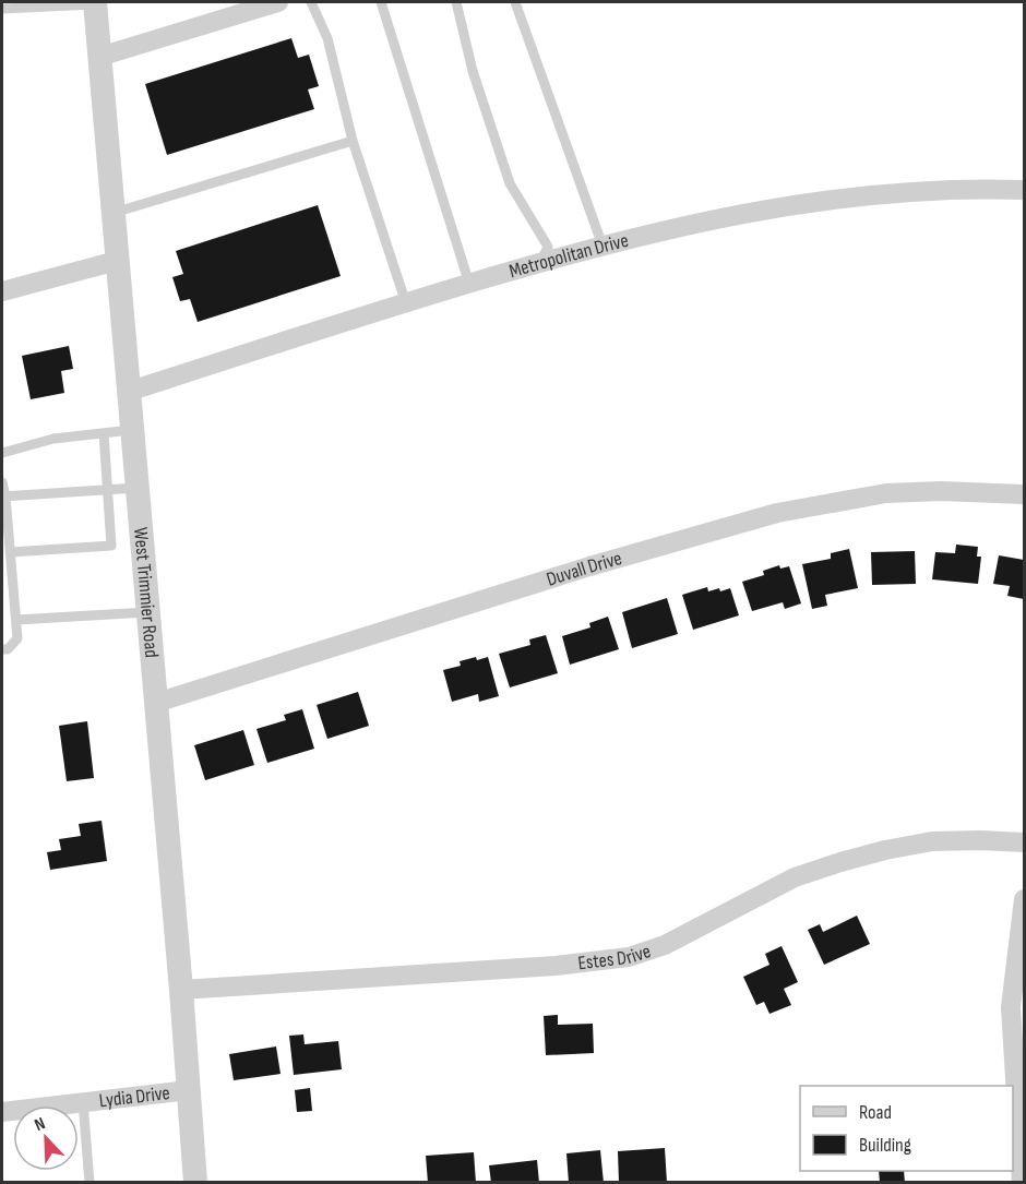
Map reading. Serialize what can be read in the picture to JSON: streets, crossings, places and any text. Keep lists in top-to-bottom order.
{
  "streets": {
    "street": [
      "Metropolitan Drive",
      "Duvall Drive",
      "West Trimmier Road",
      "Estes Drive",
      "Lydia Drive"
    ]
  },
  "crossings": [
    ["Metropolitan Drive", "West Trimmier Road"],
    ["Duvall Drive", "West Trimmier Road"],
    ["West Trimmier Road", "Estes Drive"],
    ["West Trimmier Road", "Lydia Drive"]
  ],
  "legend": ["Road", "Building"],
  "north": "top left"
}
